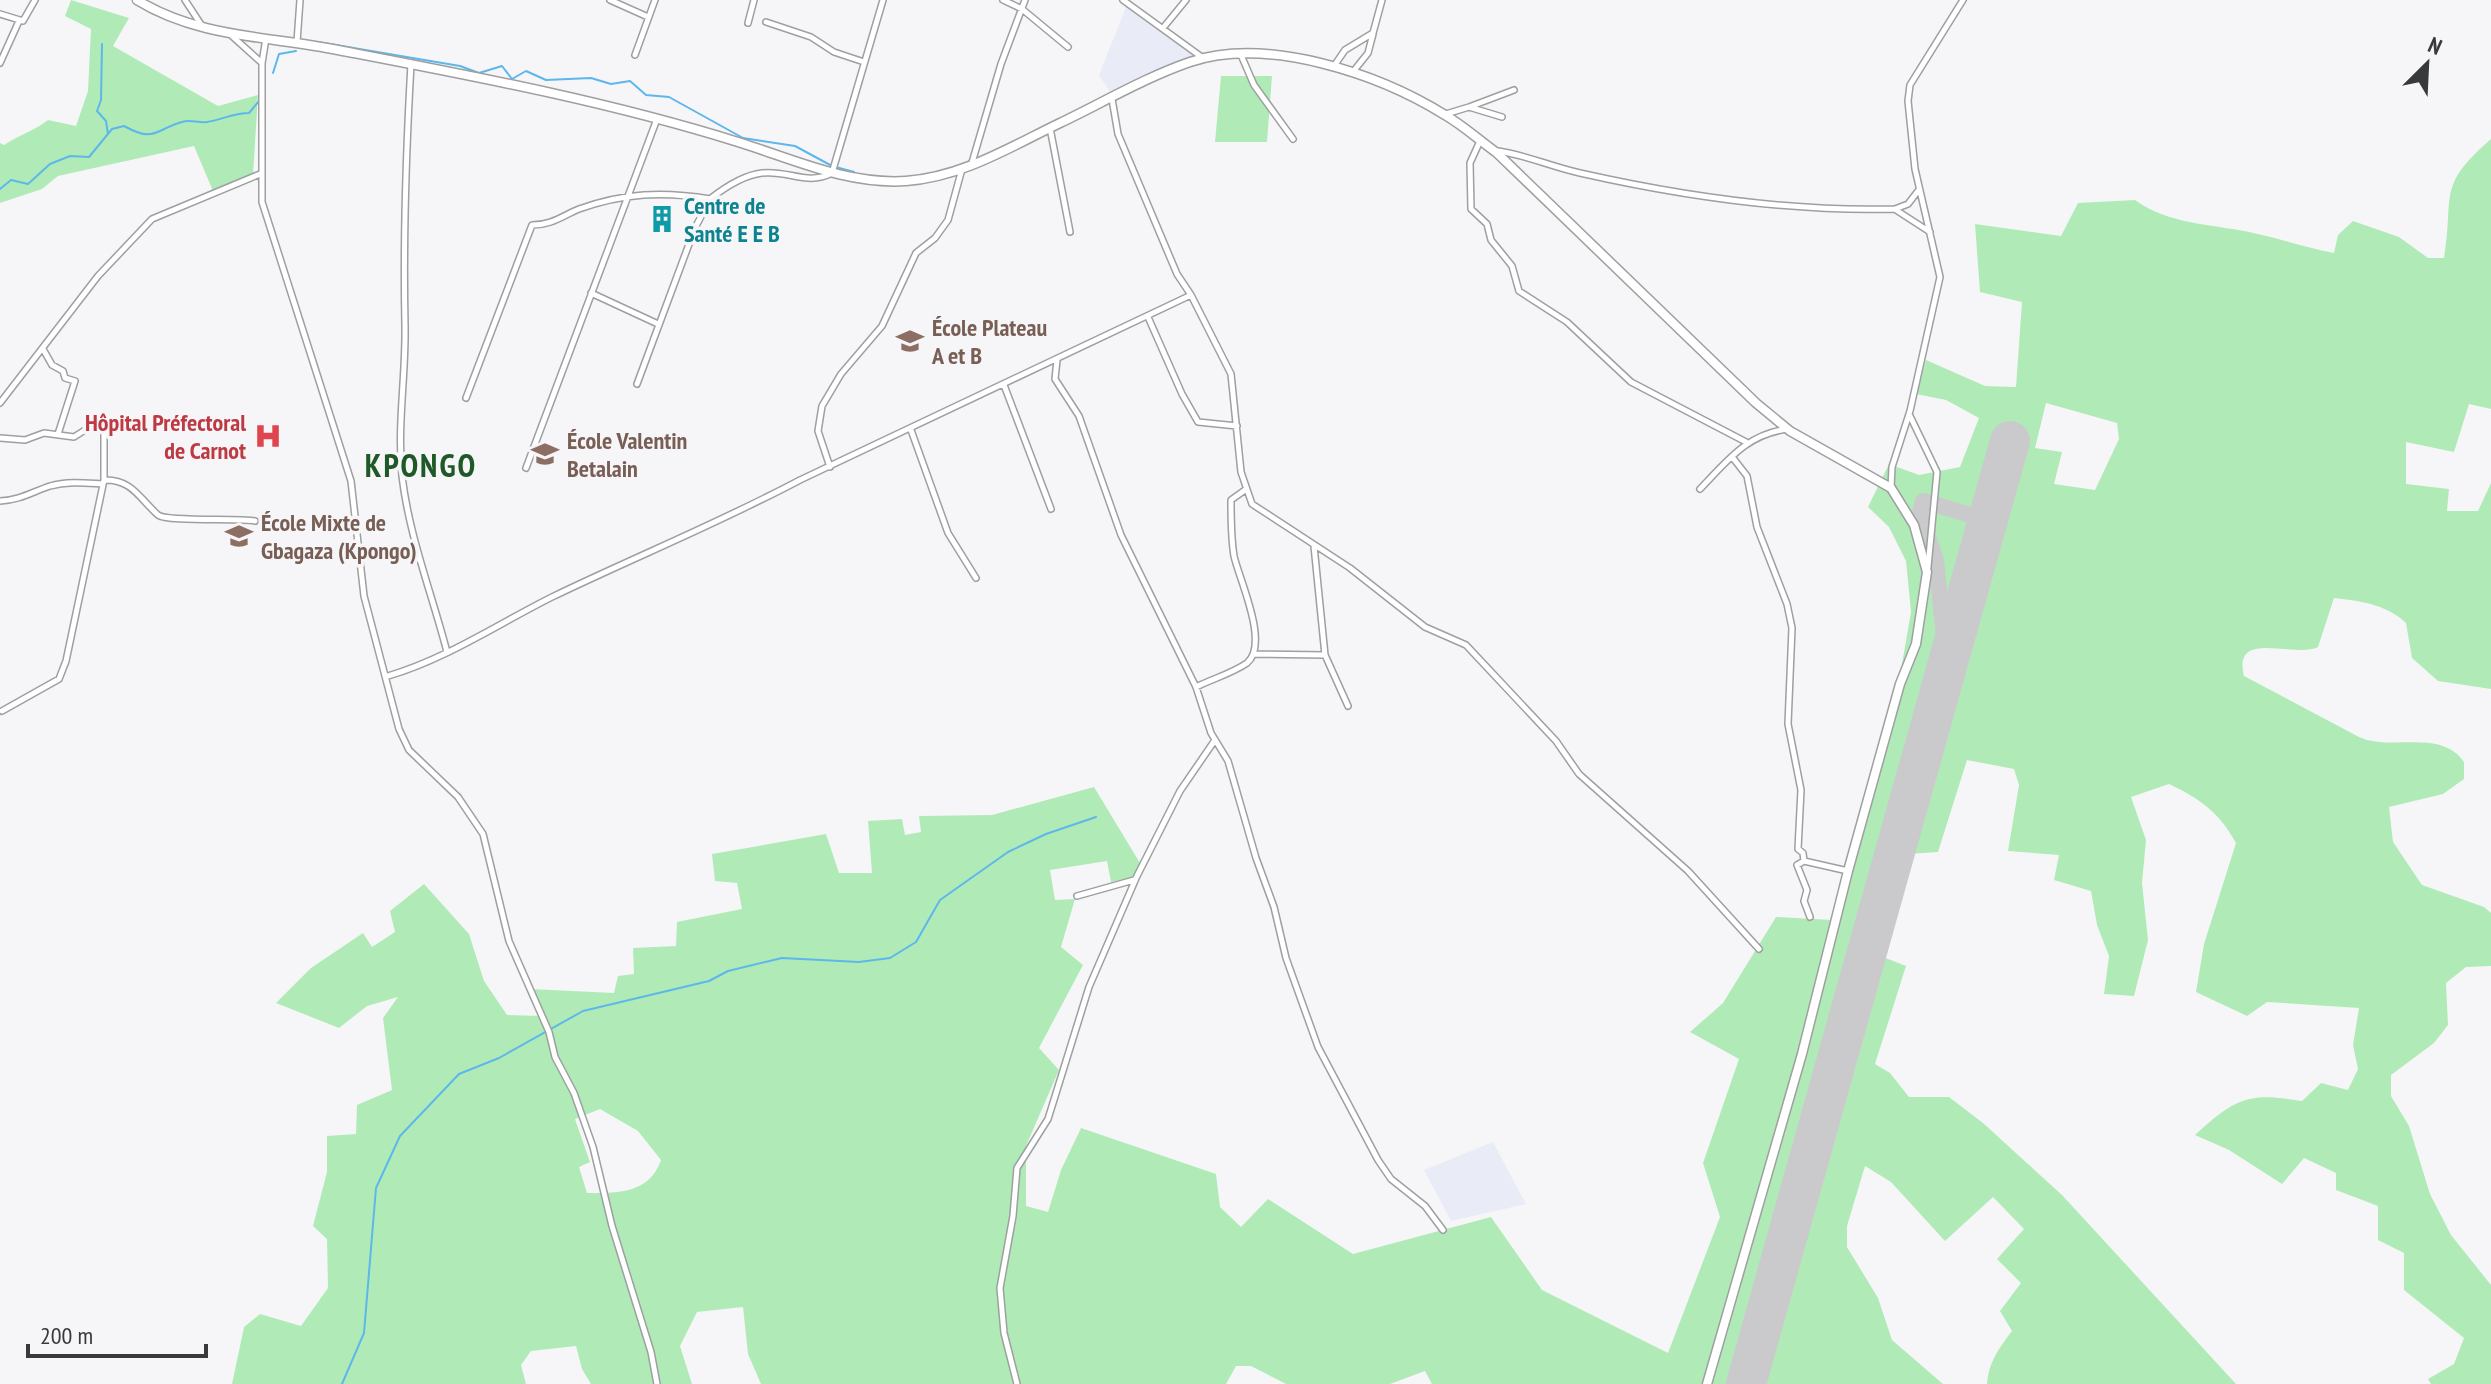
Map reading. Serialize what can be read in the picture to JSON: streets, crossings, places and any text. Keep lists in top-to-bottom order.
{
  "districts": ["KPONGO"],
  "places": {
    "building": ["Centre de Santé E E B"],
    "school or university": ["École Plateau A et B", "École Valentin Betalain", "École Mixte de Gbagaza (Kpongo)"],
    "hospital": ["Hôpital Préfectoral de Carnot"]
  },
  "scale_bar": "200 m",
  "north": "top right"
}
